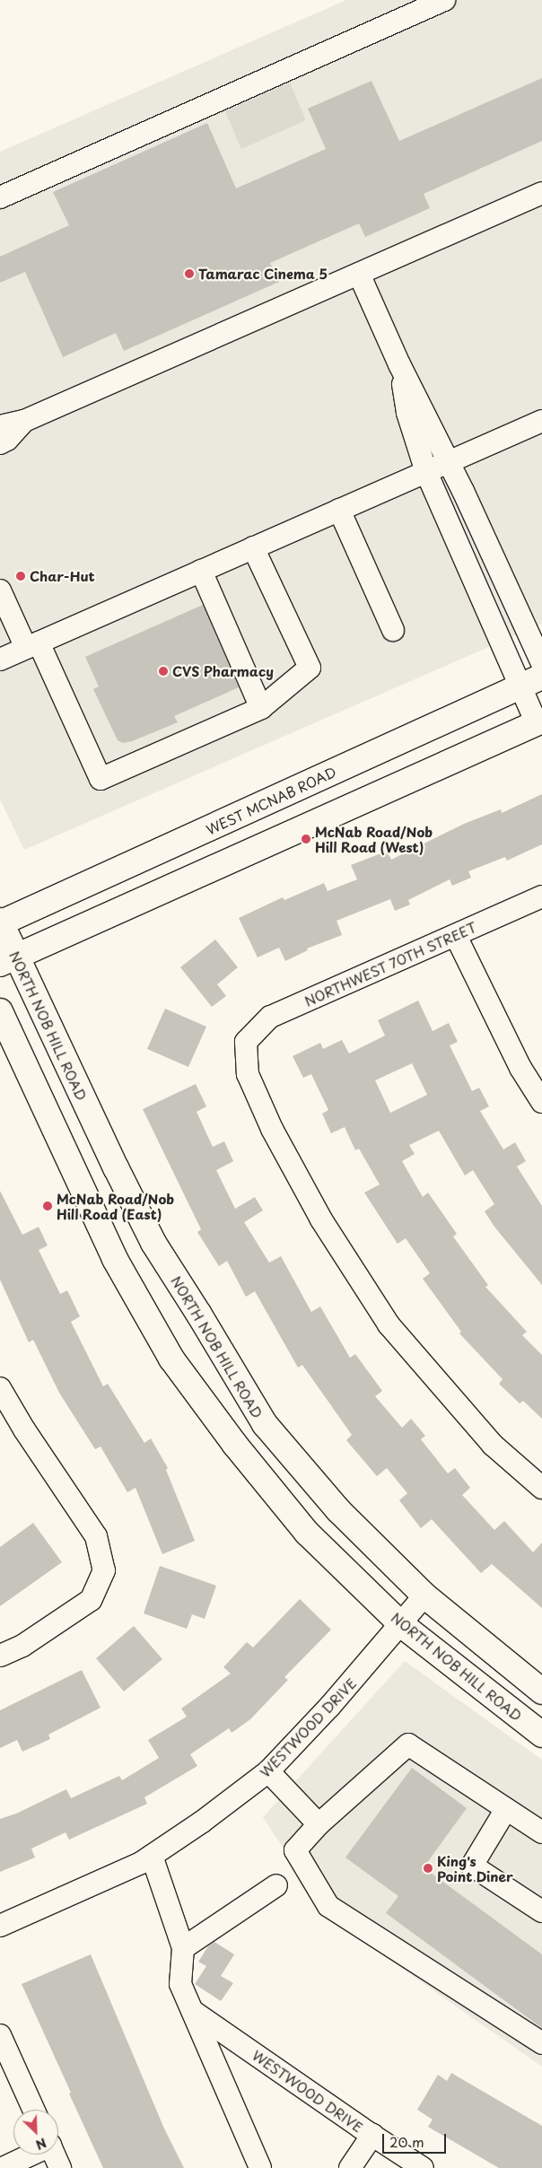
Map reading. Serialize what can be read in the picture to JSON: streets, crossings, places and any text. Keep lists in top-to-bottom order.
{
  "streets": {
    "main road": ["WEST MCNAB ROAD", "NORTH NOB HILL ROAD"],
    "street": ["NORTHWEST 70TH STREET", "WESTWOOD DRIVE"]
  },
  "crossings": [
    ["WEST MCNAB ROAD", "NORTH NOB HILL ROAD"],
    ["NORTH NOB HILL ROAD", "WESTWOOD DRIVE"]
  ],
  "places": [
    "Tamarac Cinema 5",
    "Char-Hut",
    "CVS Pharmacy",
    "McNab Road/Nob Hill Road (West)",
    "McNab Road/Nob Hill Road (East)",
    "King's Point Diner"
  ],
  "scale_bar": "20 m",
  "north": "bottom right"
}
